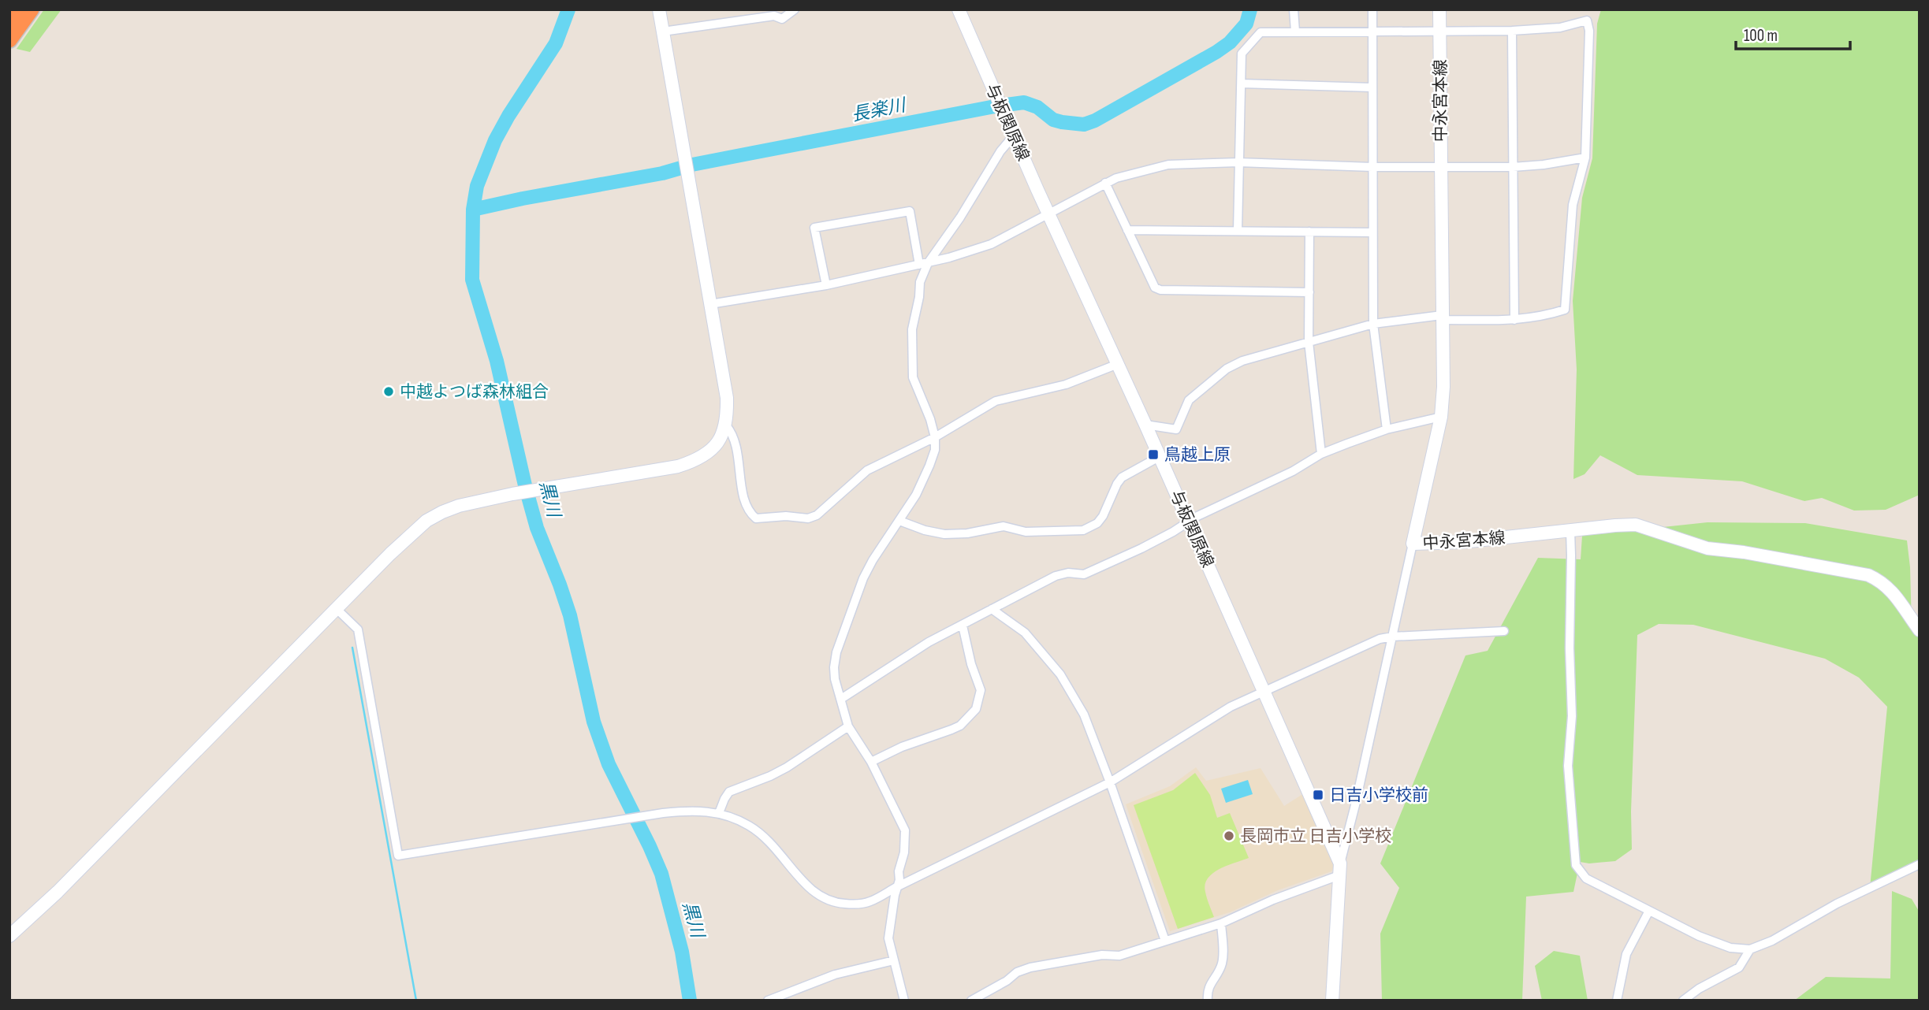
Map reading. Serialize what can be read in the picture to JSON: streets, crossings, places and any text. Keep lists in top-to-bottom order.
{
  "streets": {
    "main road": ["中永宮本線", "与板関原線"]
  },
  "water": ["長楽川", "黒川"],
  "places": {
    "other": ["中越よつば森林組合", "長岡市立 日吉小学校"],
    "transit": ["鳥越上原", "日吉小学校前"]
  },
  "scale_bar": "100 m"
}
